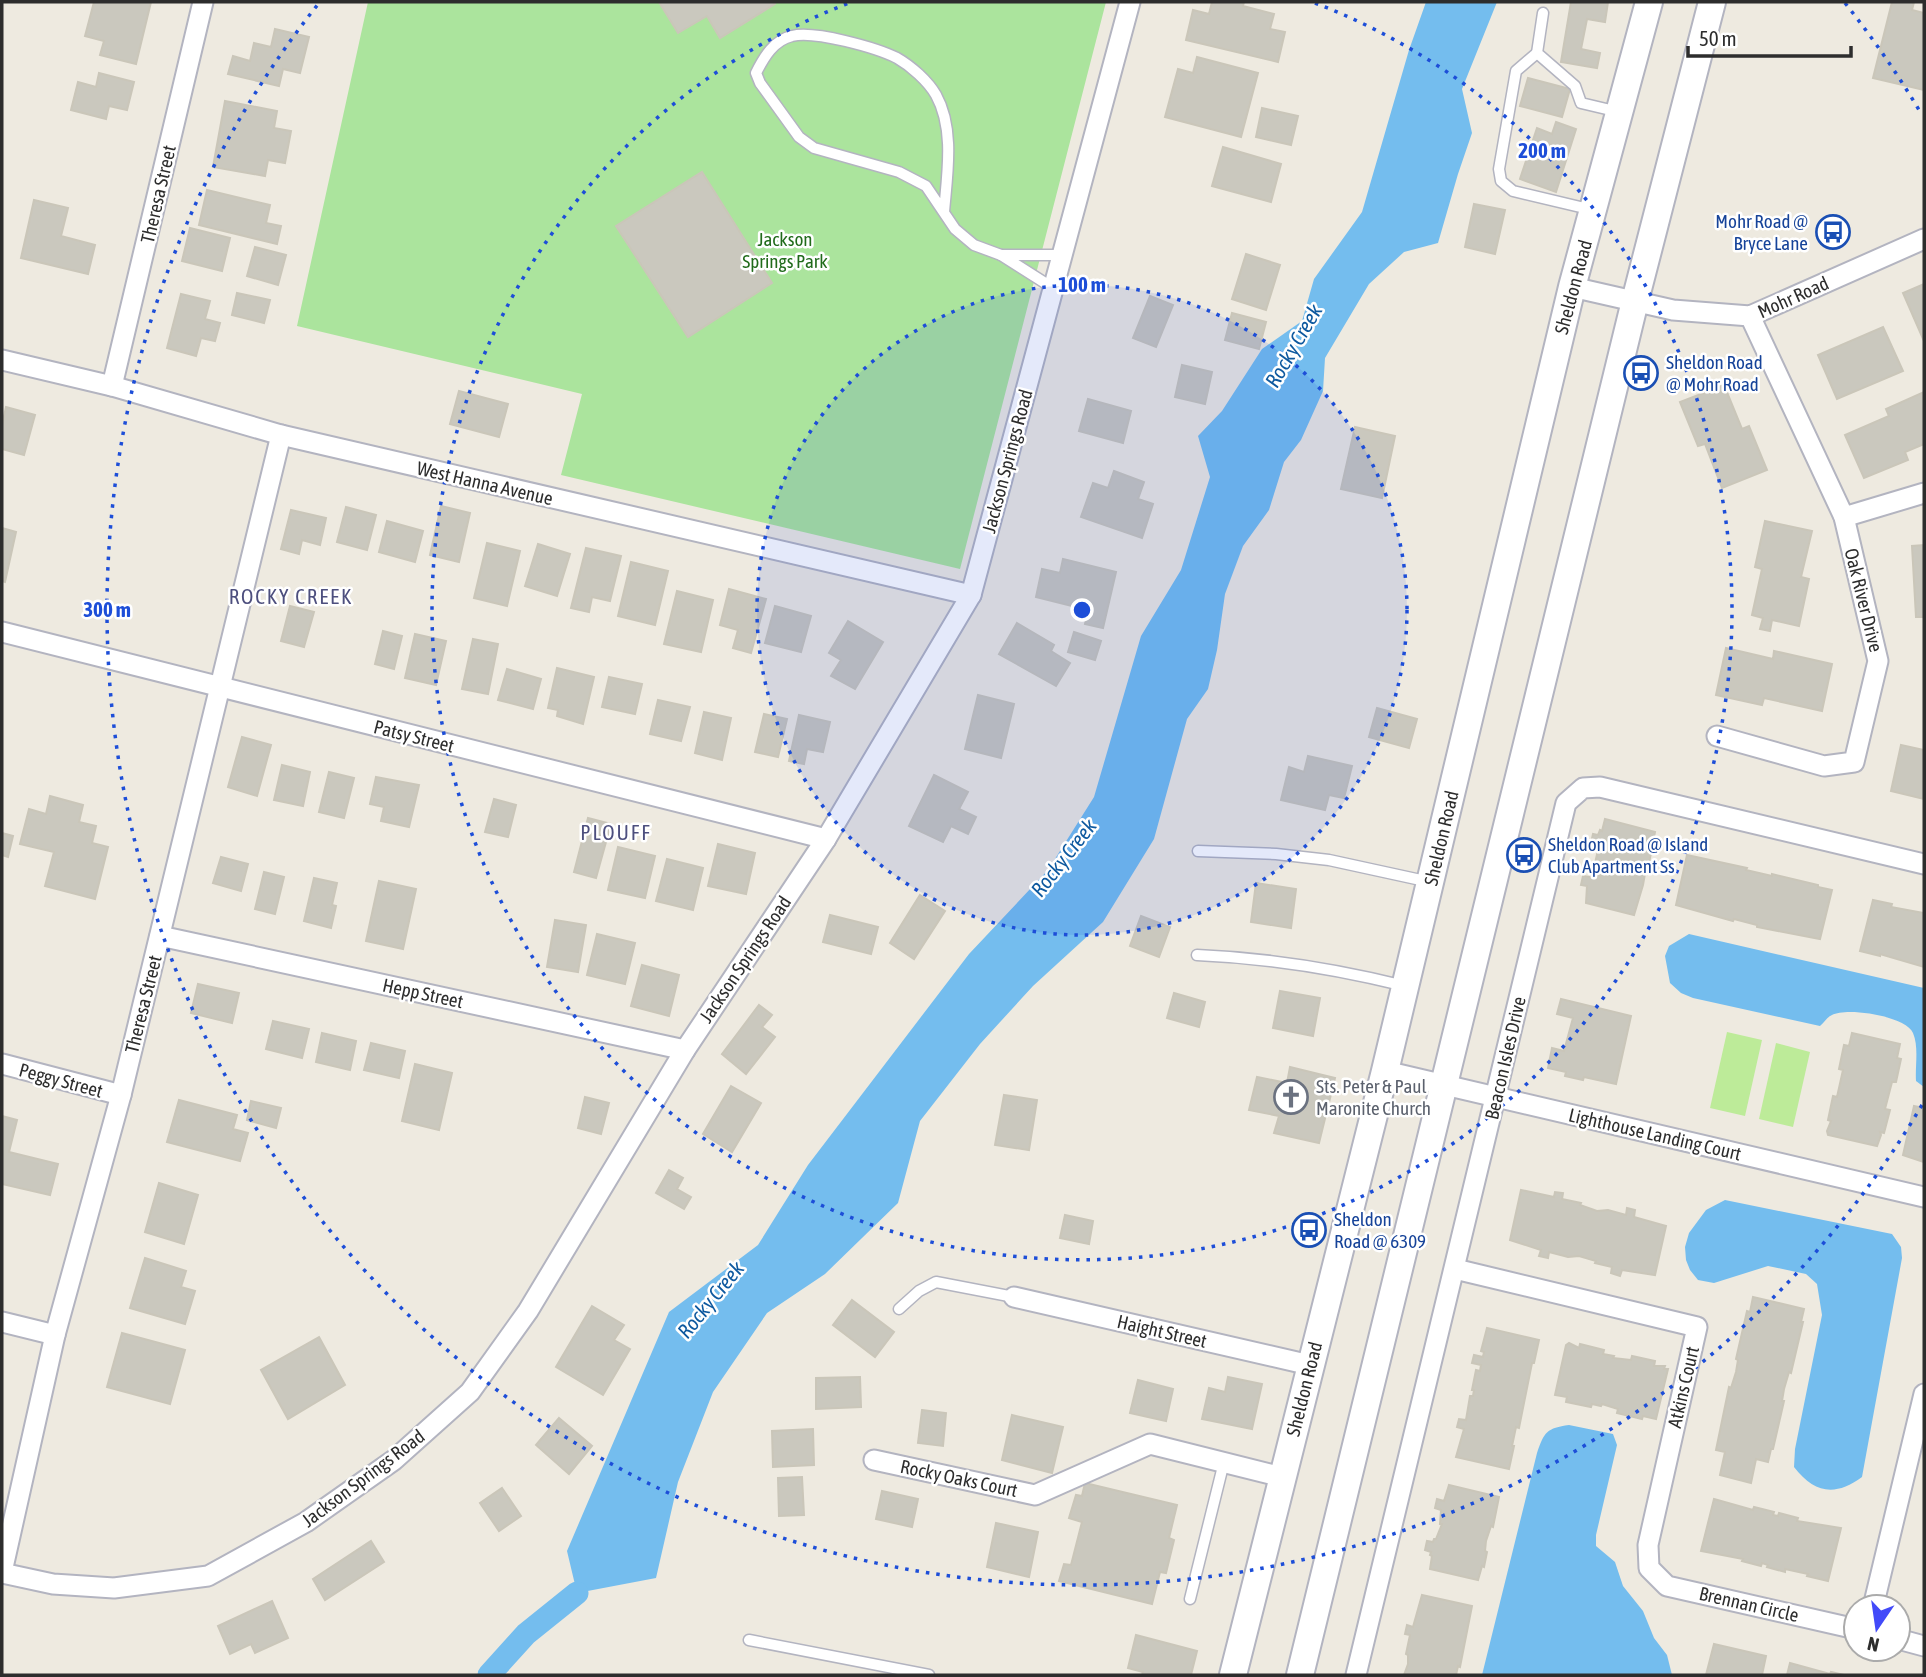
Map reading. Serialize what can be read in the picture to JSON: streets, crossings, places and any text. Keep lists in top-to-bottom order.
{
  "streets": {
    "main road": ["Sheldon Road"],
    "street": [
      "Theresa Street",
      "Mohr Road",
      "Jackson Springs Road",
      "West Hanna Avenue",
      "Oak River Drive",
      "Patsy Street",
      "Hepp Street",
      "Beacon Isles Drive",
      "Peggy Street",
      "Lighthouse Landing Court",
      "Haight Street",
      "Atkins Court",
      "Rocky Oaks Court",
      "Brennan Circle"
    ]
  },
  "crossings": [
    ["Theresa Street", "Jackson Springs Road"],
    ["Theresa Street", "West Hanna Avenue"],
    ["Theresa Street", "Patsy Street"],
    ["Theresa Street", "Hepp Street"],
    ["Theresa Street", "Peggy Street"],
    ["Sheldon Road", "Mohr Road"],
    ["Sheldon Road", "Lighthouse Landing Court"],
    ["Sheldon Road", "Haight Street"],
    ["Sheldon Road", "Rocky Oaks Court"],
    ["Mohr Road", "Oak River Drive"],
    ["Jackson Springs Road", "West Hanna Avenue"],
    ["Jackson Springs Road", "Patsy Street"],
    ["Jackson Springs Road", "Hepp Street"],
    ["Beacon Isles Drive", "Lighthouse Landing Court"],
    ["Beacon Isles Drive", "Atkins Court"],
    ["Atkins Court", "Brennan Circle"]
  ],
  "districts": ["ROCKY CREEK", "PLOUFF"],
  "water": ["Rocky Creek"],
  "parks": ["Jackson Springs Park"],
  "places": {
    "bus stop": [
      "Mohr Road @ Bryce Lane",
      "Sheldon Road @ Mohr Road",
      "Sheldon Road @ Island Club Apartment Ss",
      "Sheldon Road @ 6309"
    ],
    "church": ["Sts. Peter & Paul Maronite Church"]
  },
  "scale_bar": "50 m",
  "north": "bottom",
  "rings": ["200 m", "100 m", "300 m"]
}
